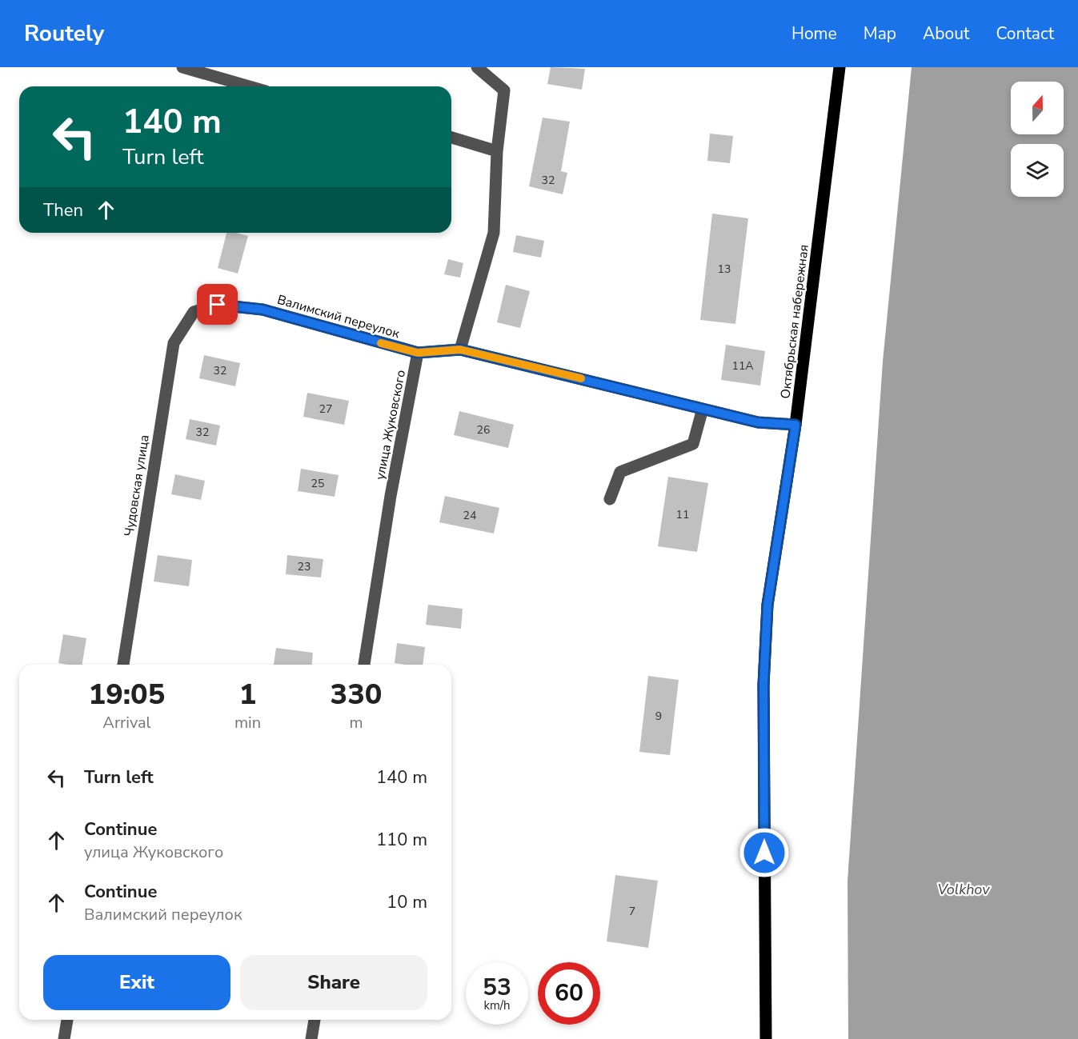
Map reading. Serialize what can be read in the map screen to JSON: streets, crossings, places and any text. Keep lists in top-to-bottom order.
{
  "streets": {
    "main road": ["Октябрьская набережная"],
    "street": ["Валимский переулок", "улица Жуковского", "Чудовская улица"]
  },
  "crossings": [
    ["Валимский переулок", "улица Жуковского"],
    ["Валимский переулок", "Чудовская улица"]
  ],
  "water": ["Volkhov"],
  "house_numbers": [
    "32",
    "13",
    "11А",
    "32",
    "27",
    "26",
    "32",
    "25",
    "11",
    "24",
    "23",
    "9",
    "7"
  ],
  "north": "top",
  "page": {
    "header": "Routely",
    "nav": [
      "Home",
      "Map",
      "About",
      "Contact"
    ],
    "turn": ["140 m", "Turn left"],
    "then": "Then",
    "eta": [
      "19:05",
      "Arrival",
      "1",
      "min",
      "330",
      "m"
    ],
    "list": [
      {
        "name": "Turn left",
        "value": "140 m"
      },
      {
        "name": "Continue",
        "note": "улица Жуковского",
        "value": "110 m"
      },
      {
        "name": "Continue",
        "note": "Валимский переулок",
        "value": "10 m"
      }
    ],
    "buttons": ["Exit", "Share"],
    "speed": "53 km/h",
    "limit": "60"
  }
}
